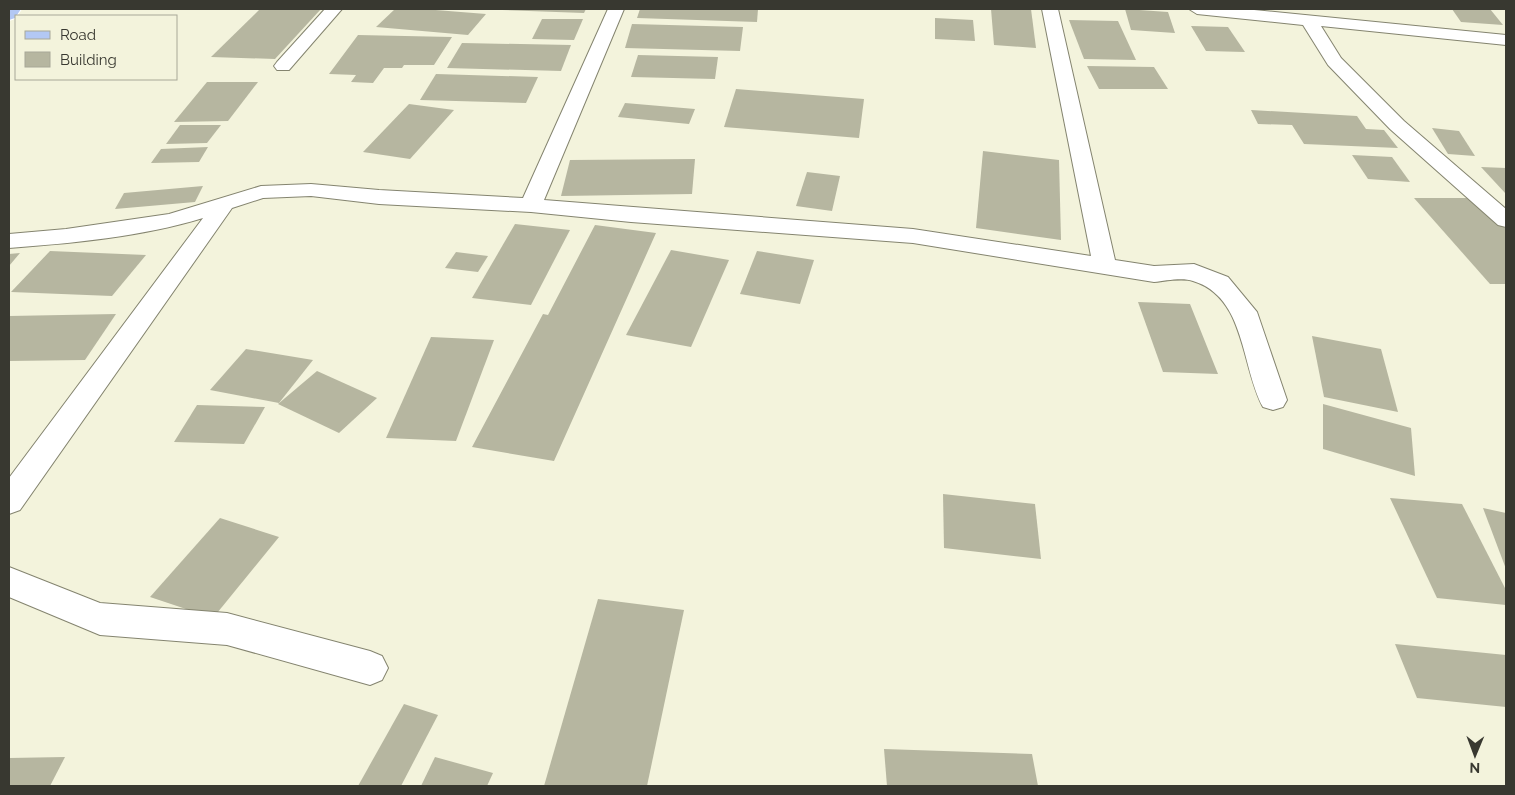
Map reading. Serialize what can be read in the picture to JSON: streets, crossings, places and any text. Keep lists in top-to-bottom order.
{
  "legend": ["Road", "Building"],
  "north": "bottom"
}
